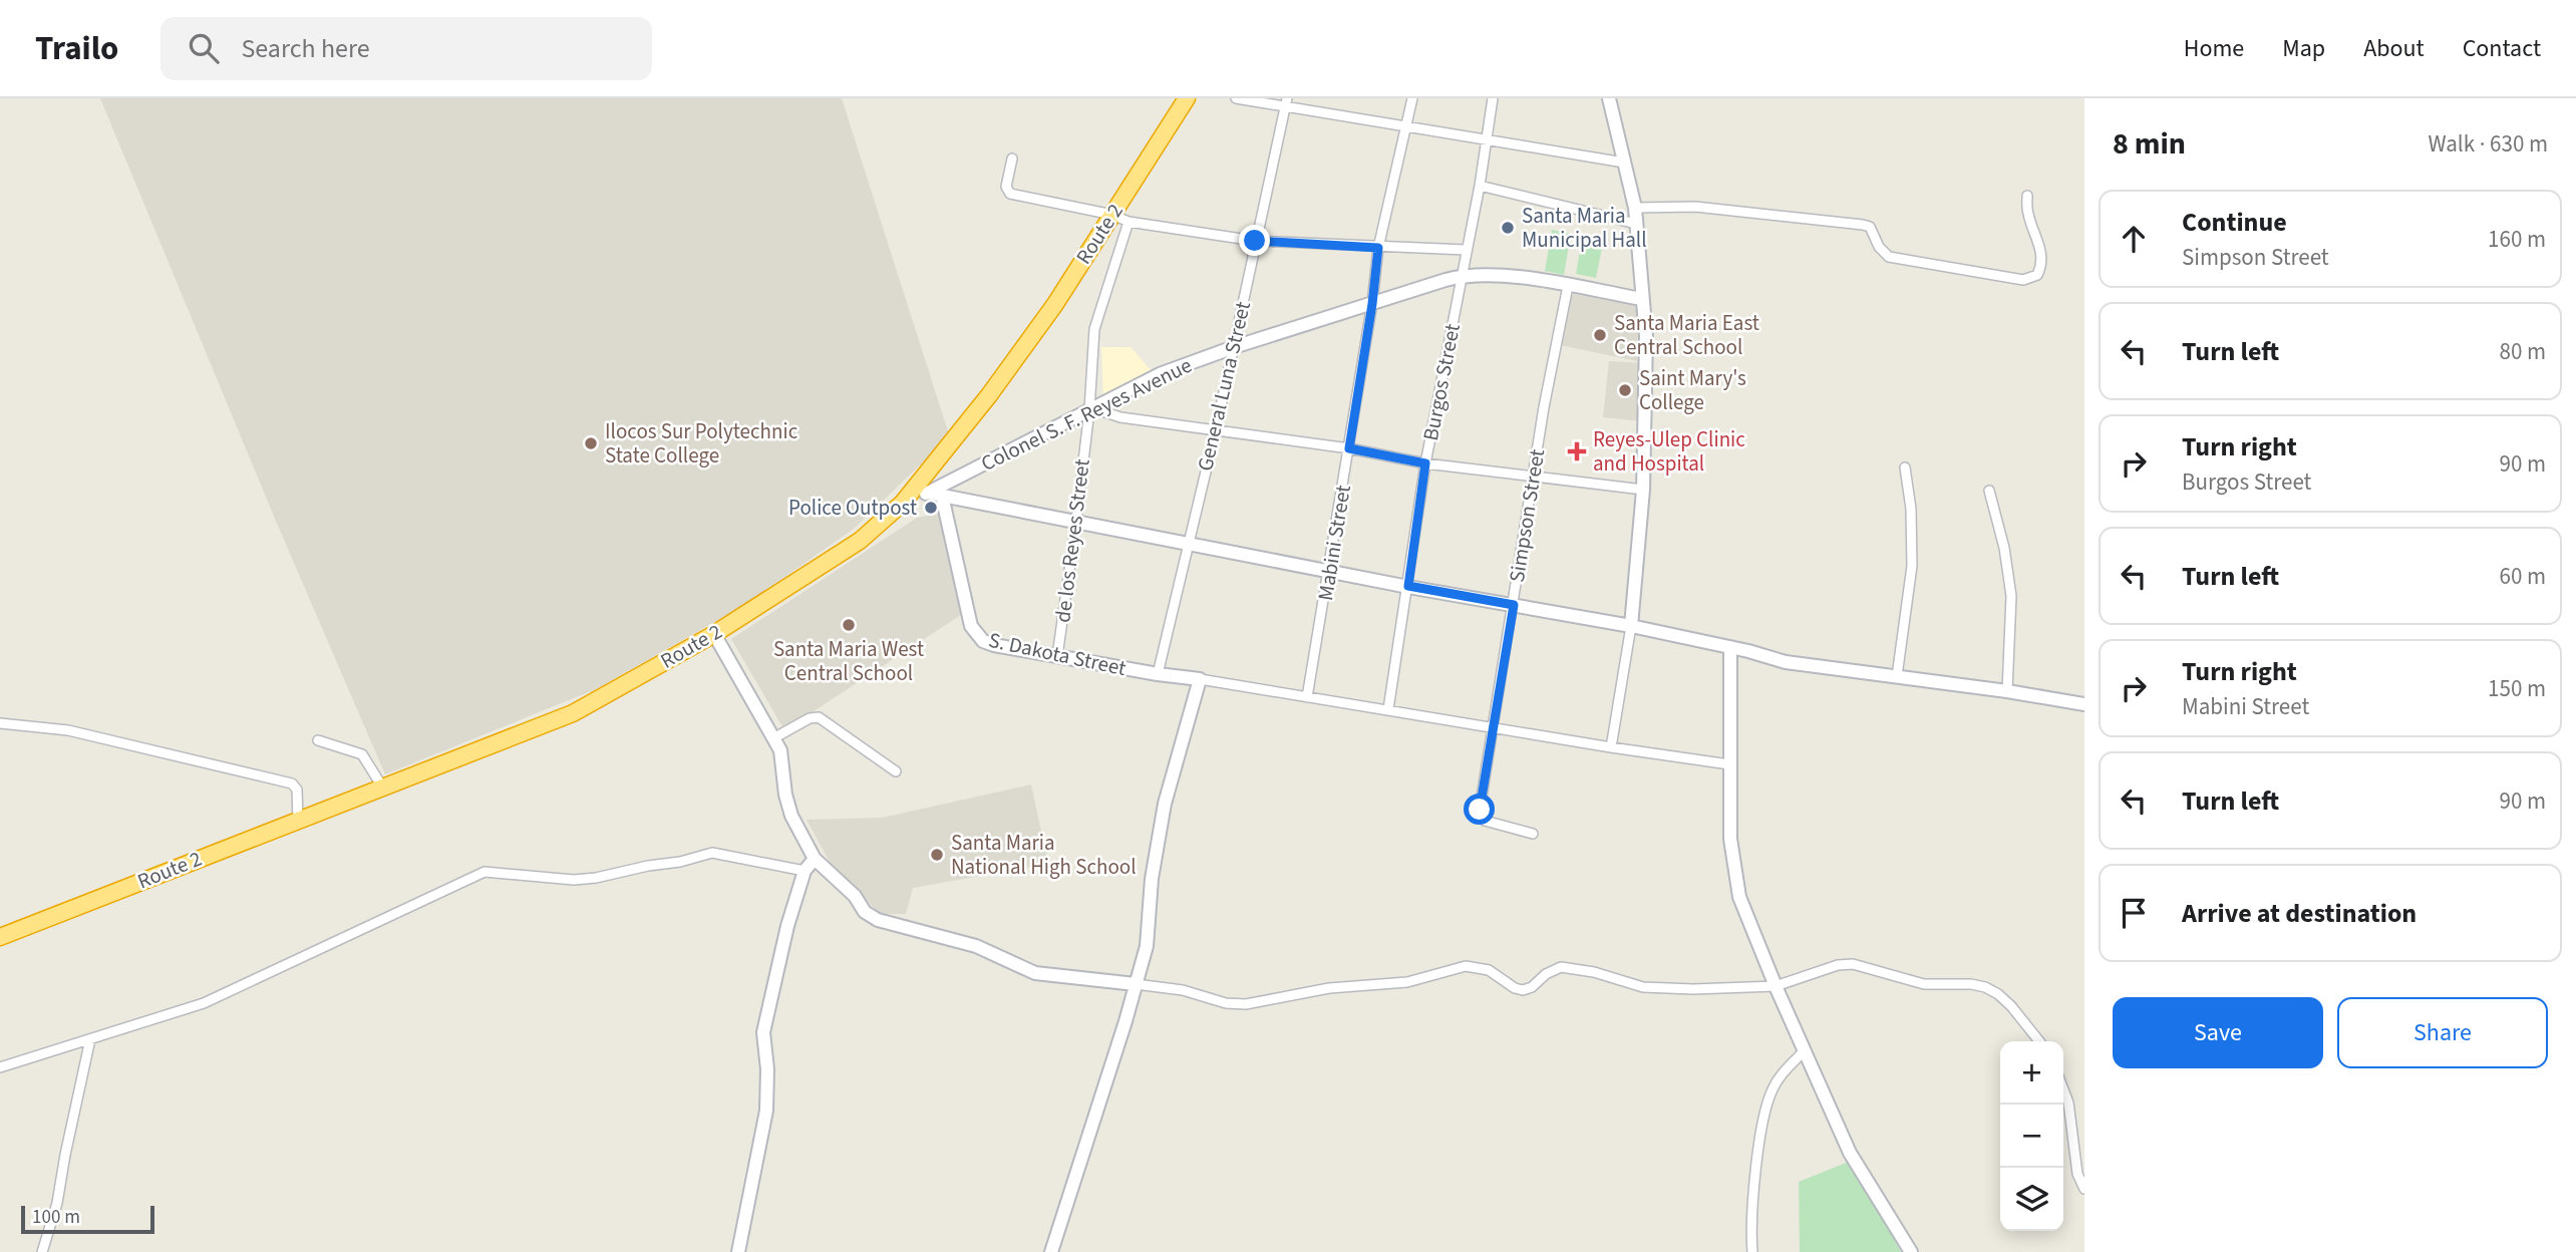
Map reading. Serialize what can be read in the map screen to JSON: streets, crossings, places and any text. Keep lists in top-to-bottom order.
{
  "streets": {
    "highway": ["Route 2"],
    "street": [
      "Burgos Street",
      "General Luna Street",
      "Colonel S. F. Reyes Avenue",
      "Simpson Street",
      "de los Reyes Street",
      "Mabini Street",
      "S. Dakota Street"
    ]
  },
  "crossings": [
    ["Route 2", "Colonel S. F. Reyes Avenue"],
    ["Burgos Street", "Colonel S. F. Reyes Avenue"],
    ["General Luna Street", "Colonel S. F. Reyes Avenue"],
    ["General Luna Street", "S. Dakota Street"],
    ["Colonel S. F. Reyes Avenue", "Simpson Street"],
    ["Colonel S. F. Reyes Avenue", "de los Reyes Street"],
    ["Colonel S. F. Reyes Avenue", "Mabini Street"],
    ["de los Reyes Street", "S. Dakota Street"]
  ],
  "places": {
    "other": [
      "Santa Maria Municipal Hall",
      "Santa Maria East Central School",
      "Saint Mary's College",
      "Ilocos Sur Polytechnic State College",
      "Police Outpost",
      "Santa Maria West Central School",
      "Santa Maria National High School"
    ],
    "health": ["Reyes-Ulep Clinic and Hospital"]
  },
  "scale_bar": "100 m",
  "page": {
    "header": "Trailo",
    "search": "Search here",
    "nav": [
      "Home",
      "Map",
      "About",
      "Contact"
    ],
    "heading": ["8 min", "Walk · 630 m"],
    "list": [
      ["Continue", "Simpson Street", "160 m"],
      ["Turn left", "80 m"],
      ["Turn right", "Burgos Street", "90 m"],
      ["Turn left", "60 m"],
      ["Turn right", "Mabini Street", "150 m"],
      ["Turn left", "90 m"],
      "Arrive at destination"
    ],
    "buttons": ["Save", "Share"],
    "map_buttons": ["+", "−"],
    "scale": "100 m"
  }
}
